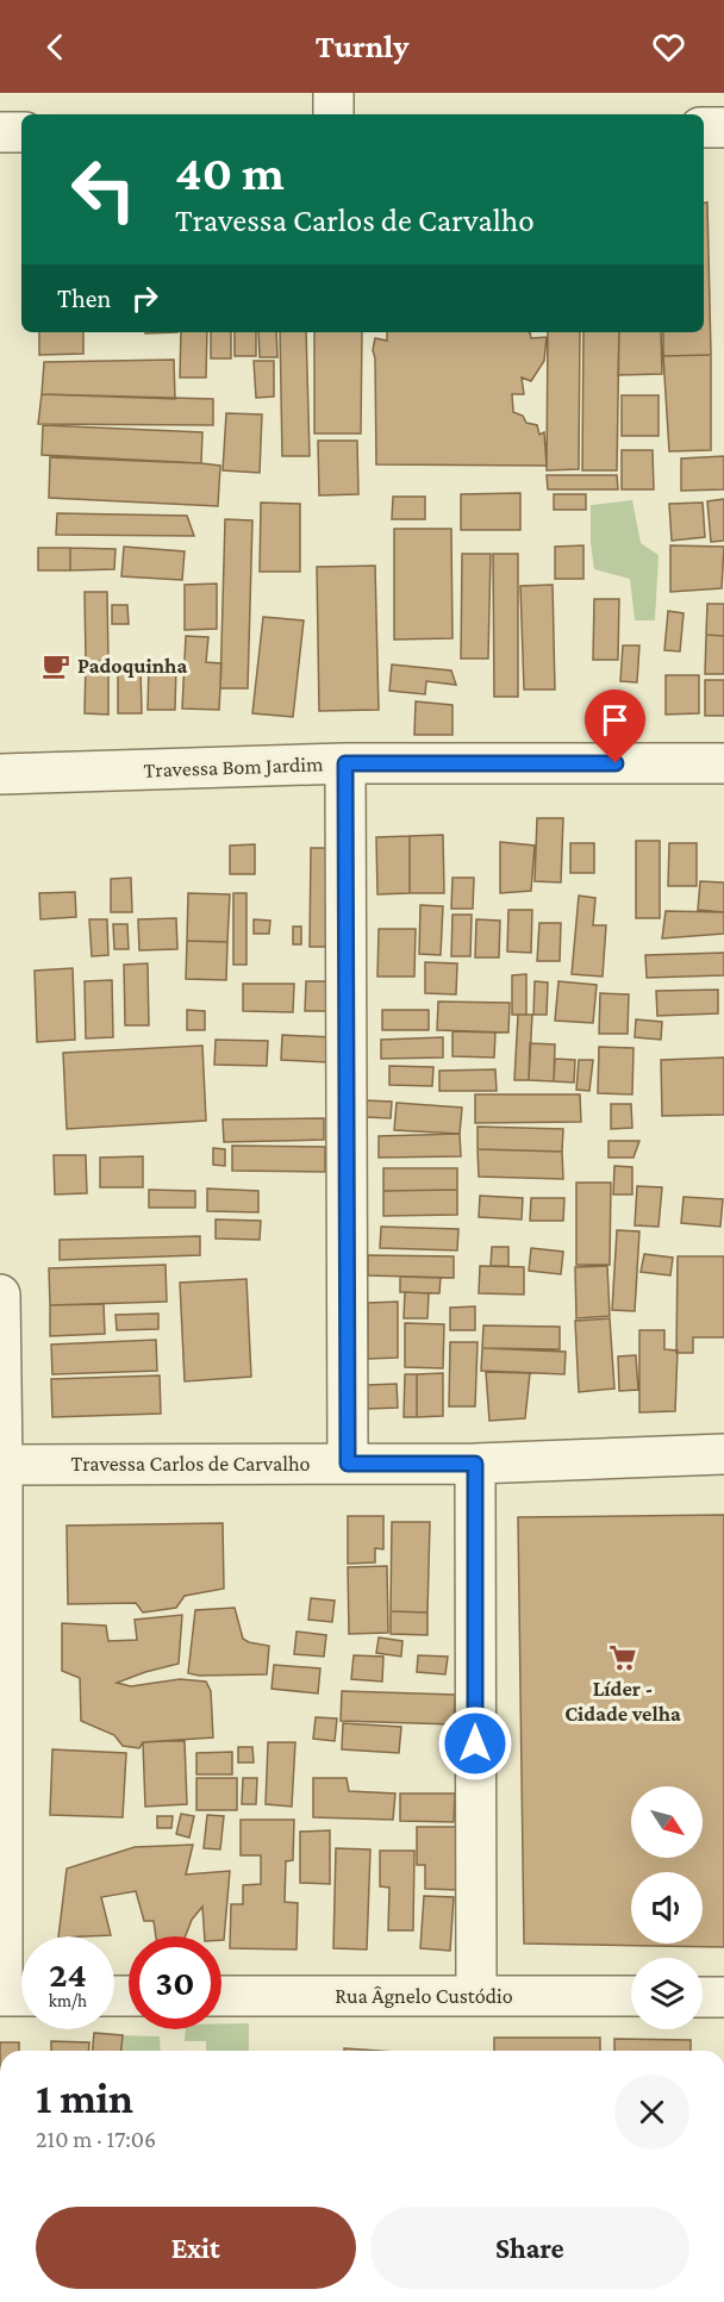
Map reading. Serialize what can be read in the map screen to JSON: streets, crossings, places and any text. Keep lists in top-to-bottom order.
{
  "streets": {
    "street": ["Travessa Bom Jardim", "Travessa Carlos de Carvalho", "Rua Âgnelo Custódio"]
  },
  "places": {
    "cafe": ["Padoquinha"],
    "supermarket": ["Líder - Cidade velha"]
  },
  "north": "bottom right",
  "page": {
    "header": "Turnly",
    "turn": ["40 m", "Travessa Carlos de Carvalho"],
    "then": "Then",
    "speed": "24 km/h",
    "limit": "30",
    "heading": ["1 min", "210 m · 17:06"],
    "buttons": ["Exit", "Share"]
  }
}
